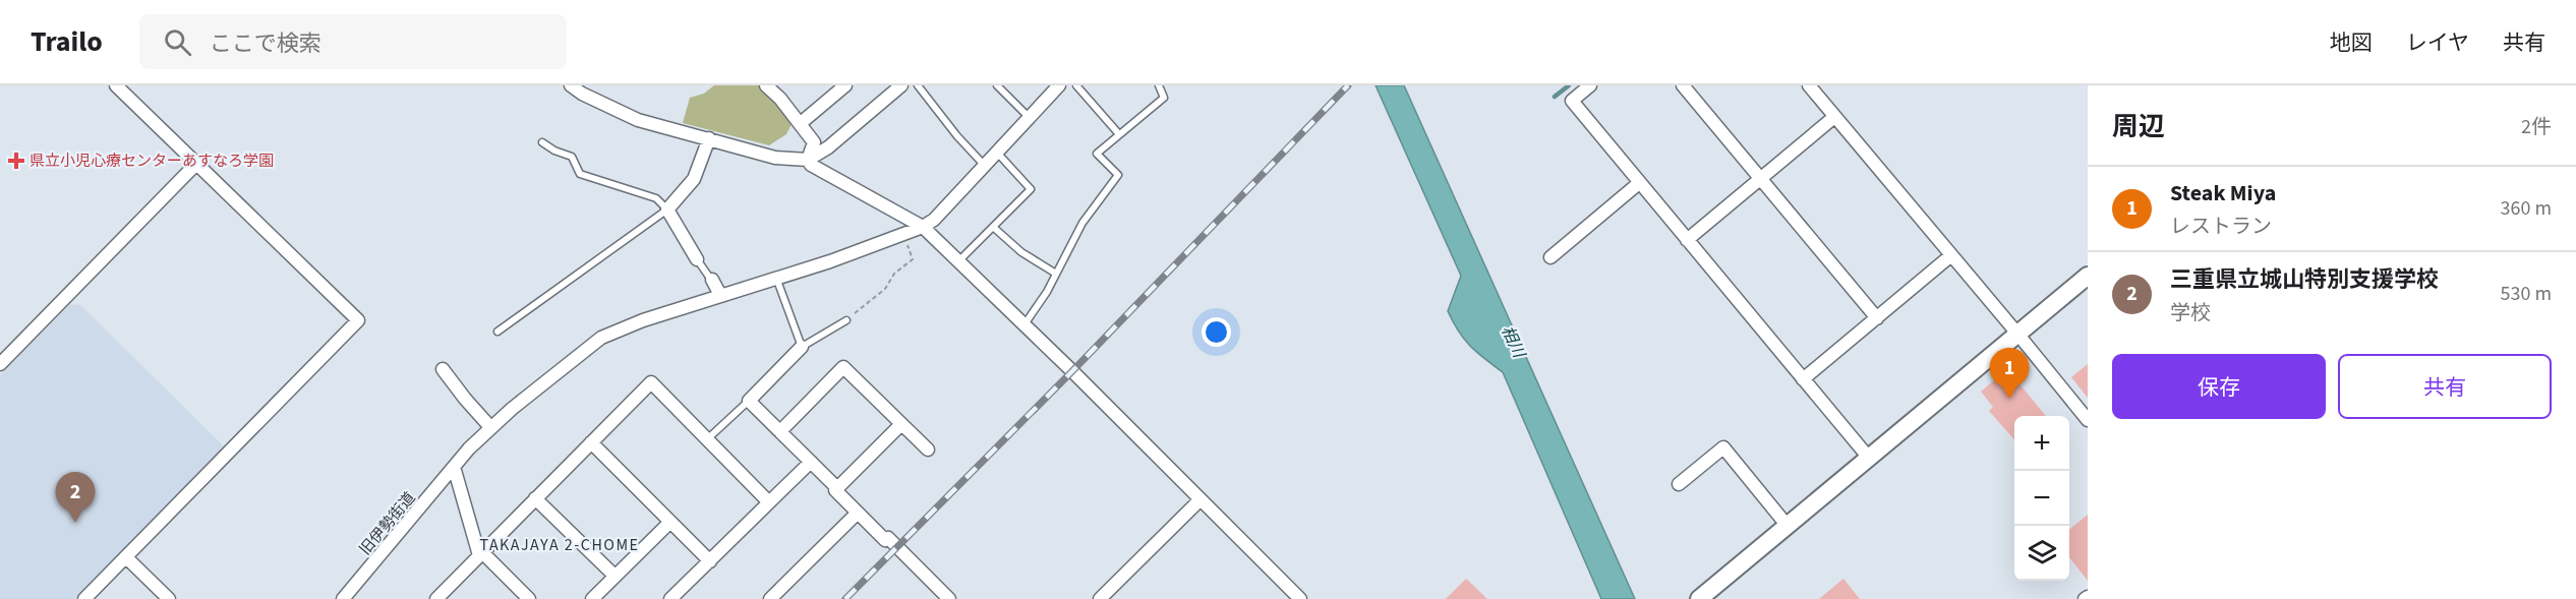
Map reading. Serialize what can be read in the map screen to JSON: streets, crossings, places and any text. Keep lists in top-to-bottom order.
{
  "streets": {
    "street": ["旧伊勢街道"]
  },
  "districts": ["TAKAJAYA 2-CHOME"],
  "water": ["相川"],
  "places": {
    "health": ["県立小児心療センターあすなろ学園"]
  },
  "page": {
    "header": "Trailo",
    "search": "ここで検索",
    "nav": ["地図", "レイヤ", "共有"],
    "heading": ["周辺", "2件"],
    "list": [
      {
        "mark": "1",
        "name": "Steak Miya",
        "note": "レストラン",
        "value": "360 m"
      },
      {
        "mark": "2",
        "name": "三重県立城山特別支援学校",
        "note": "学校",
        "value": "530 m"
      }
    ],
    "buttons": ["保存", "共有"],
    "pins": ["1", "2"],
    "map_buttons": ["+", "−"]
  }
}
